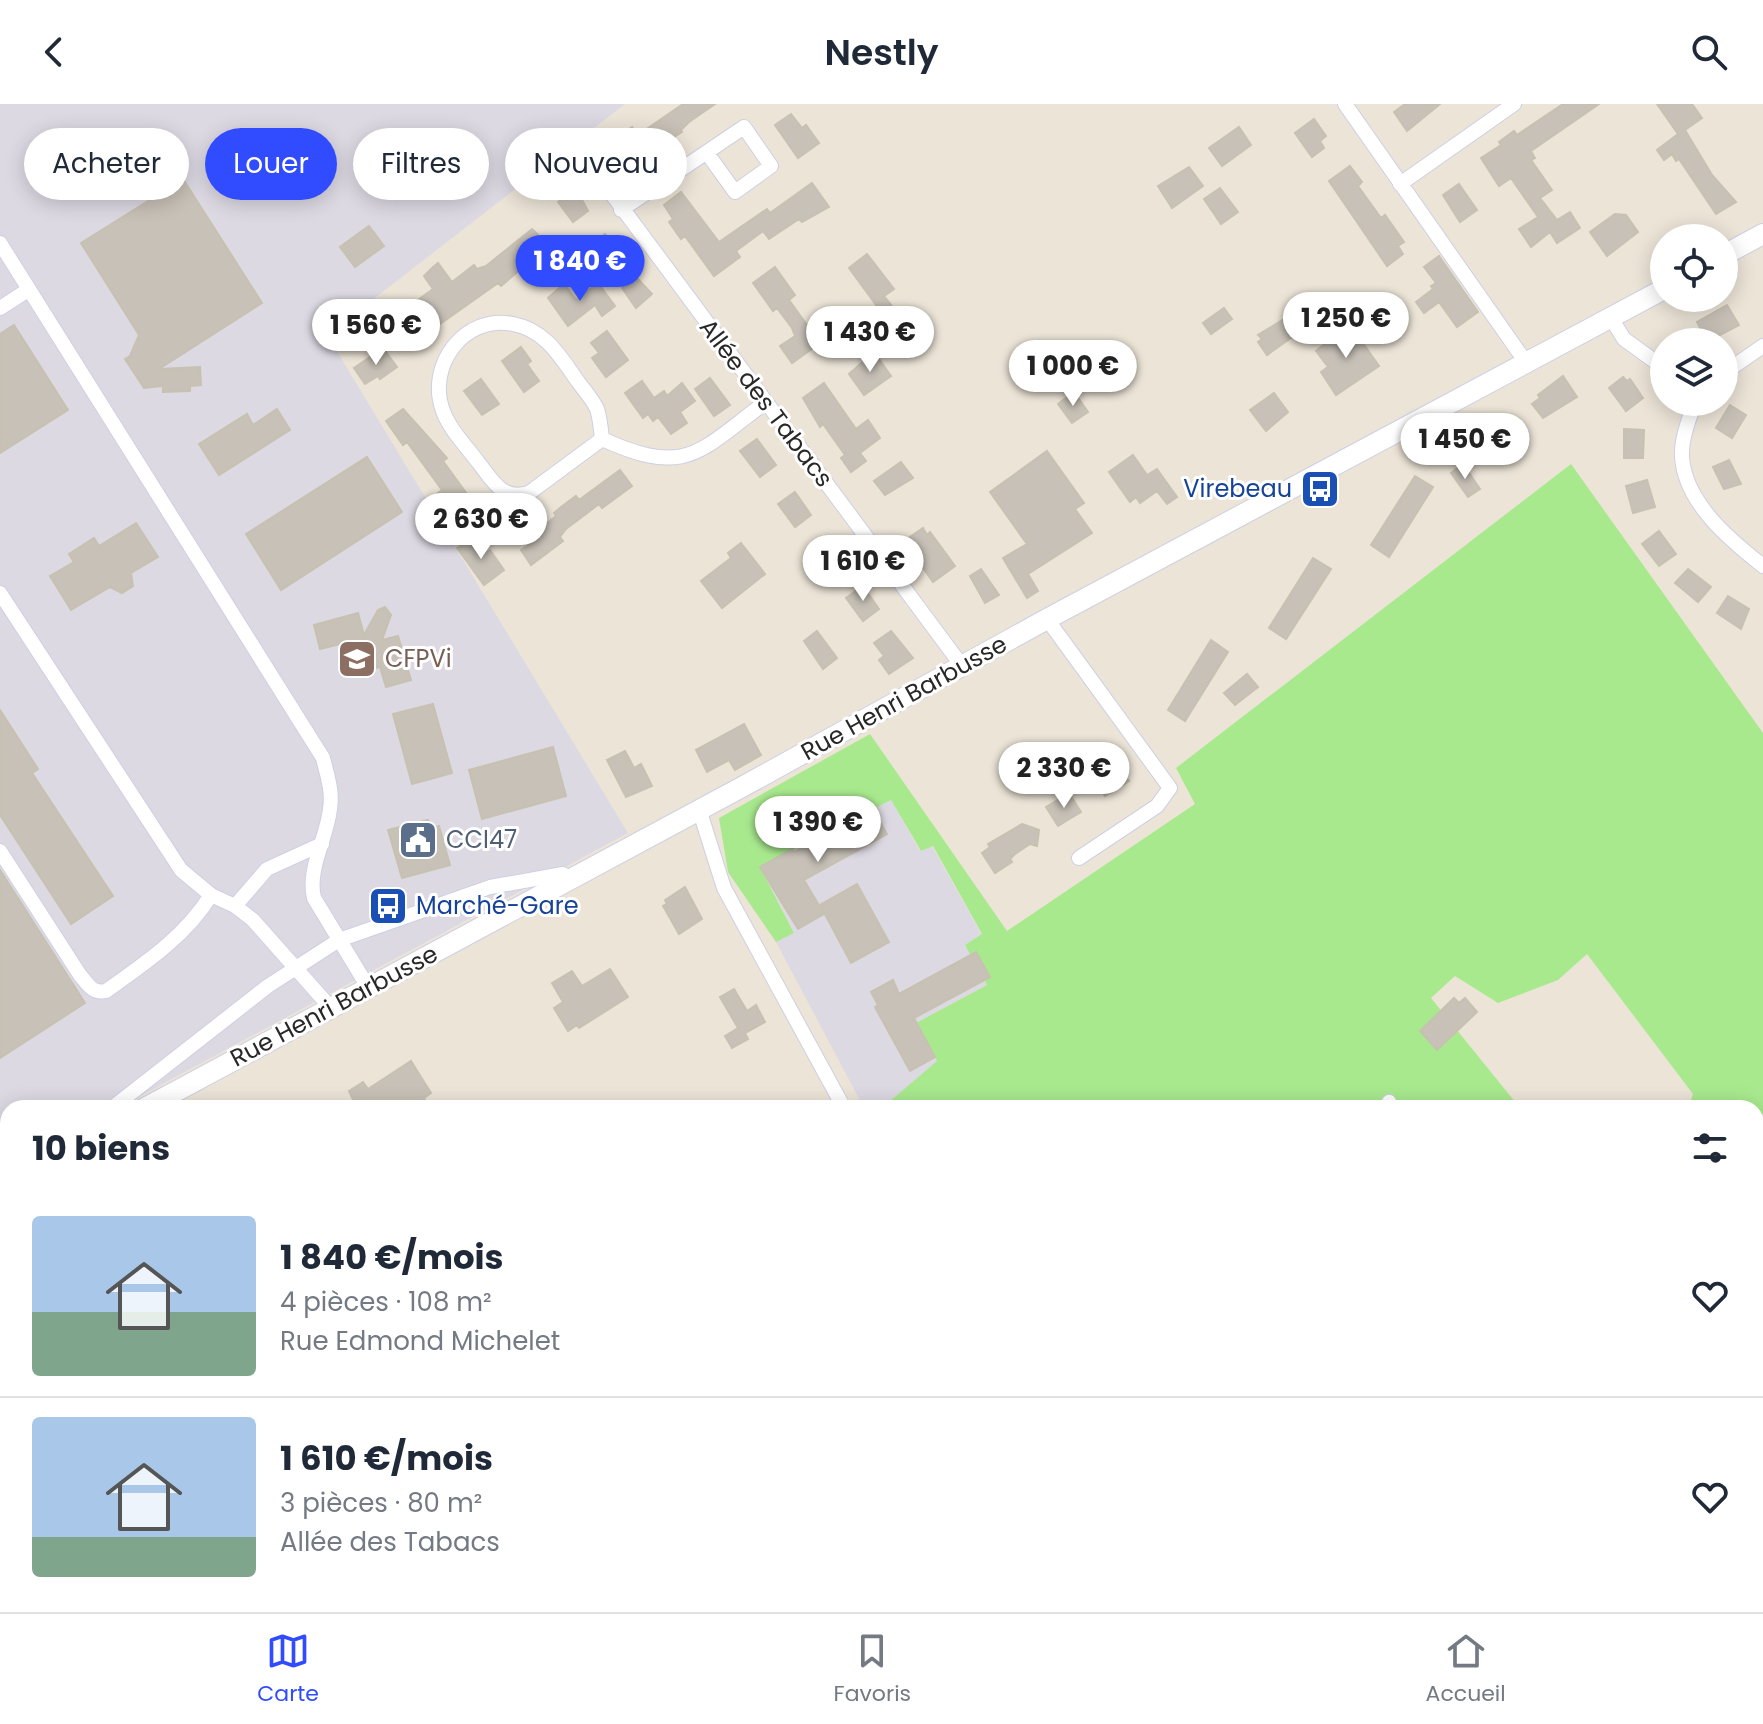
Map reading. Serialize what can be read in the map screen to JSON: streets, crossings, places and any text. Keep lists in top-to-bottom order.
{
  "streets": {
    "main road": ["Rue Henri Barbusse"],
    "street": ["Allée des Tabacs"]
  },
  "crossings": [
    ["Allée des Tabacs", "Rue Henri Barbusse"]
  ],
  "places": {
    "bus stop": ["Virebeau", "Marché-Gare"],
    "school or university": ["CFPVi"],
    "public building": ["CCI47"]
  },
  "page": {
    "header": "Nestly",
    "chip": [
      "Acheter",
      "Louer",
      "Filtres",
      "Nouveau"
    ],
    "price": [
      "1 840 €",
      "1 250 €",
      "1 560 €",
      "1 430 €",
      "1 000 €",
      "1 450 €",
      "2 630 €",
      "1 610 €",
      "2 330 €",
      "1 390 €"
    ],
    "heading": "10 biens",
    "list": [
      {
        "name": "1 840 €/mois",
        "note": "4 pièces · 108 m² · Rue Edmond Michelet"
      },
      {
        "name": "1 610 €/mois",
        "note": "3 pièces · 80 m² · Allée des Tabacs"
      }
    ],
    "tabs": ["Carte", "Favoris", "Accueil"]
  }
}
